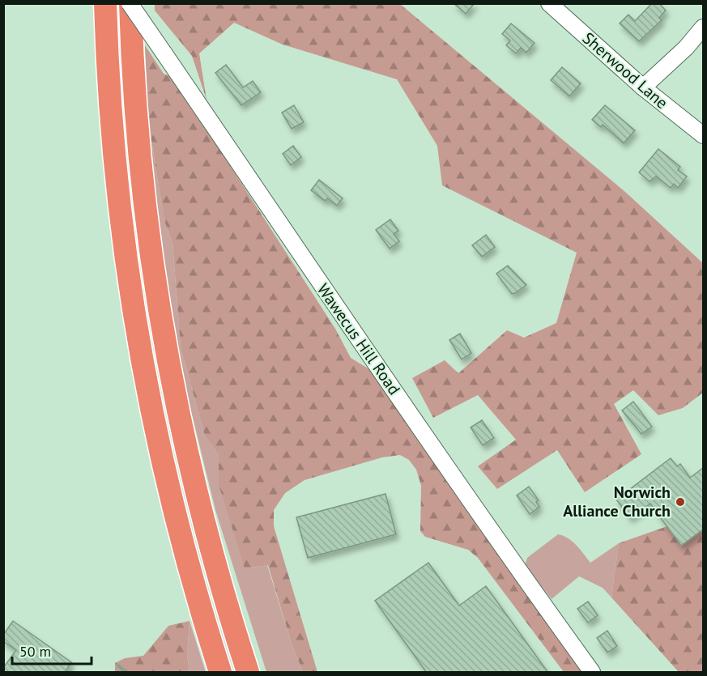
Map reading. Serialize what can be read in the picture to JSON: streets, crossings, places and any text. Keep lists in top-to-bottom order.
{
  "streets": {
    "street": ["Sherwood Lane", "Wawecus Hill Road"]
  },
  "places": ["Norwich Alliance Church"],
  "scale_bar": "50 m"
}
